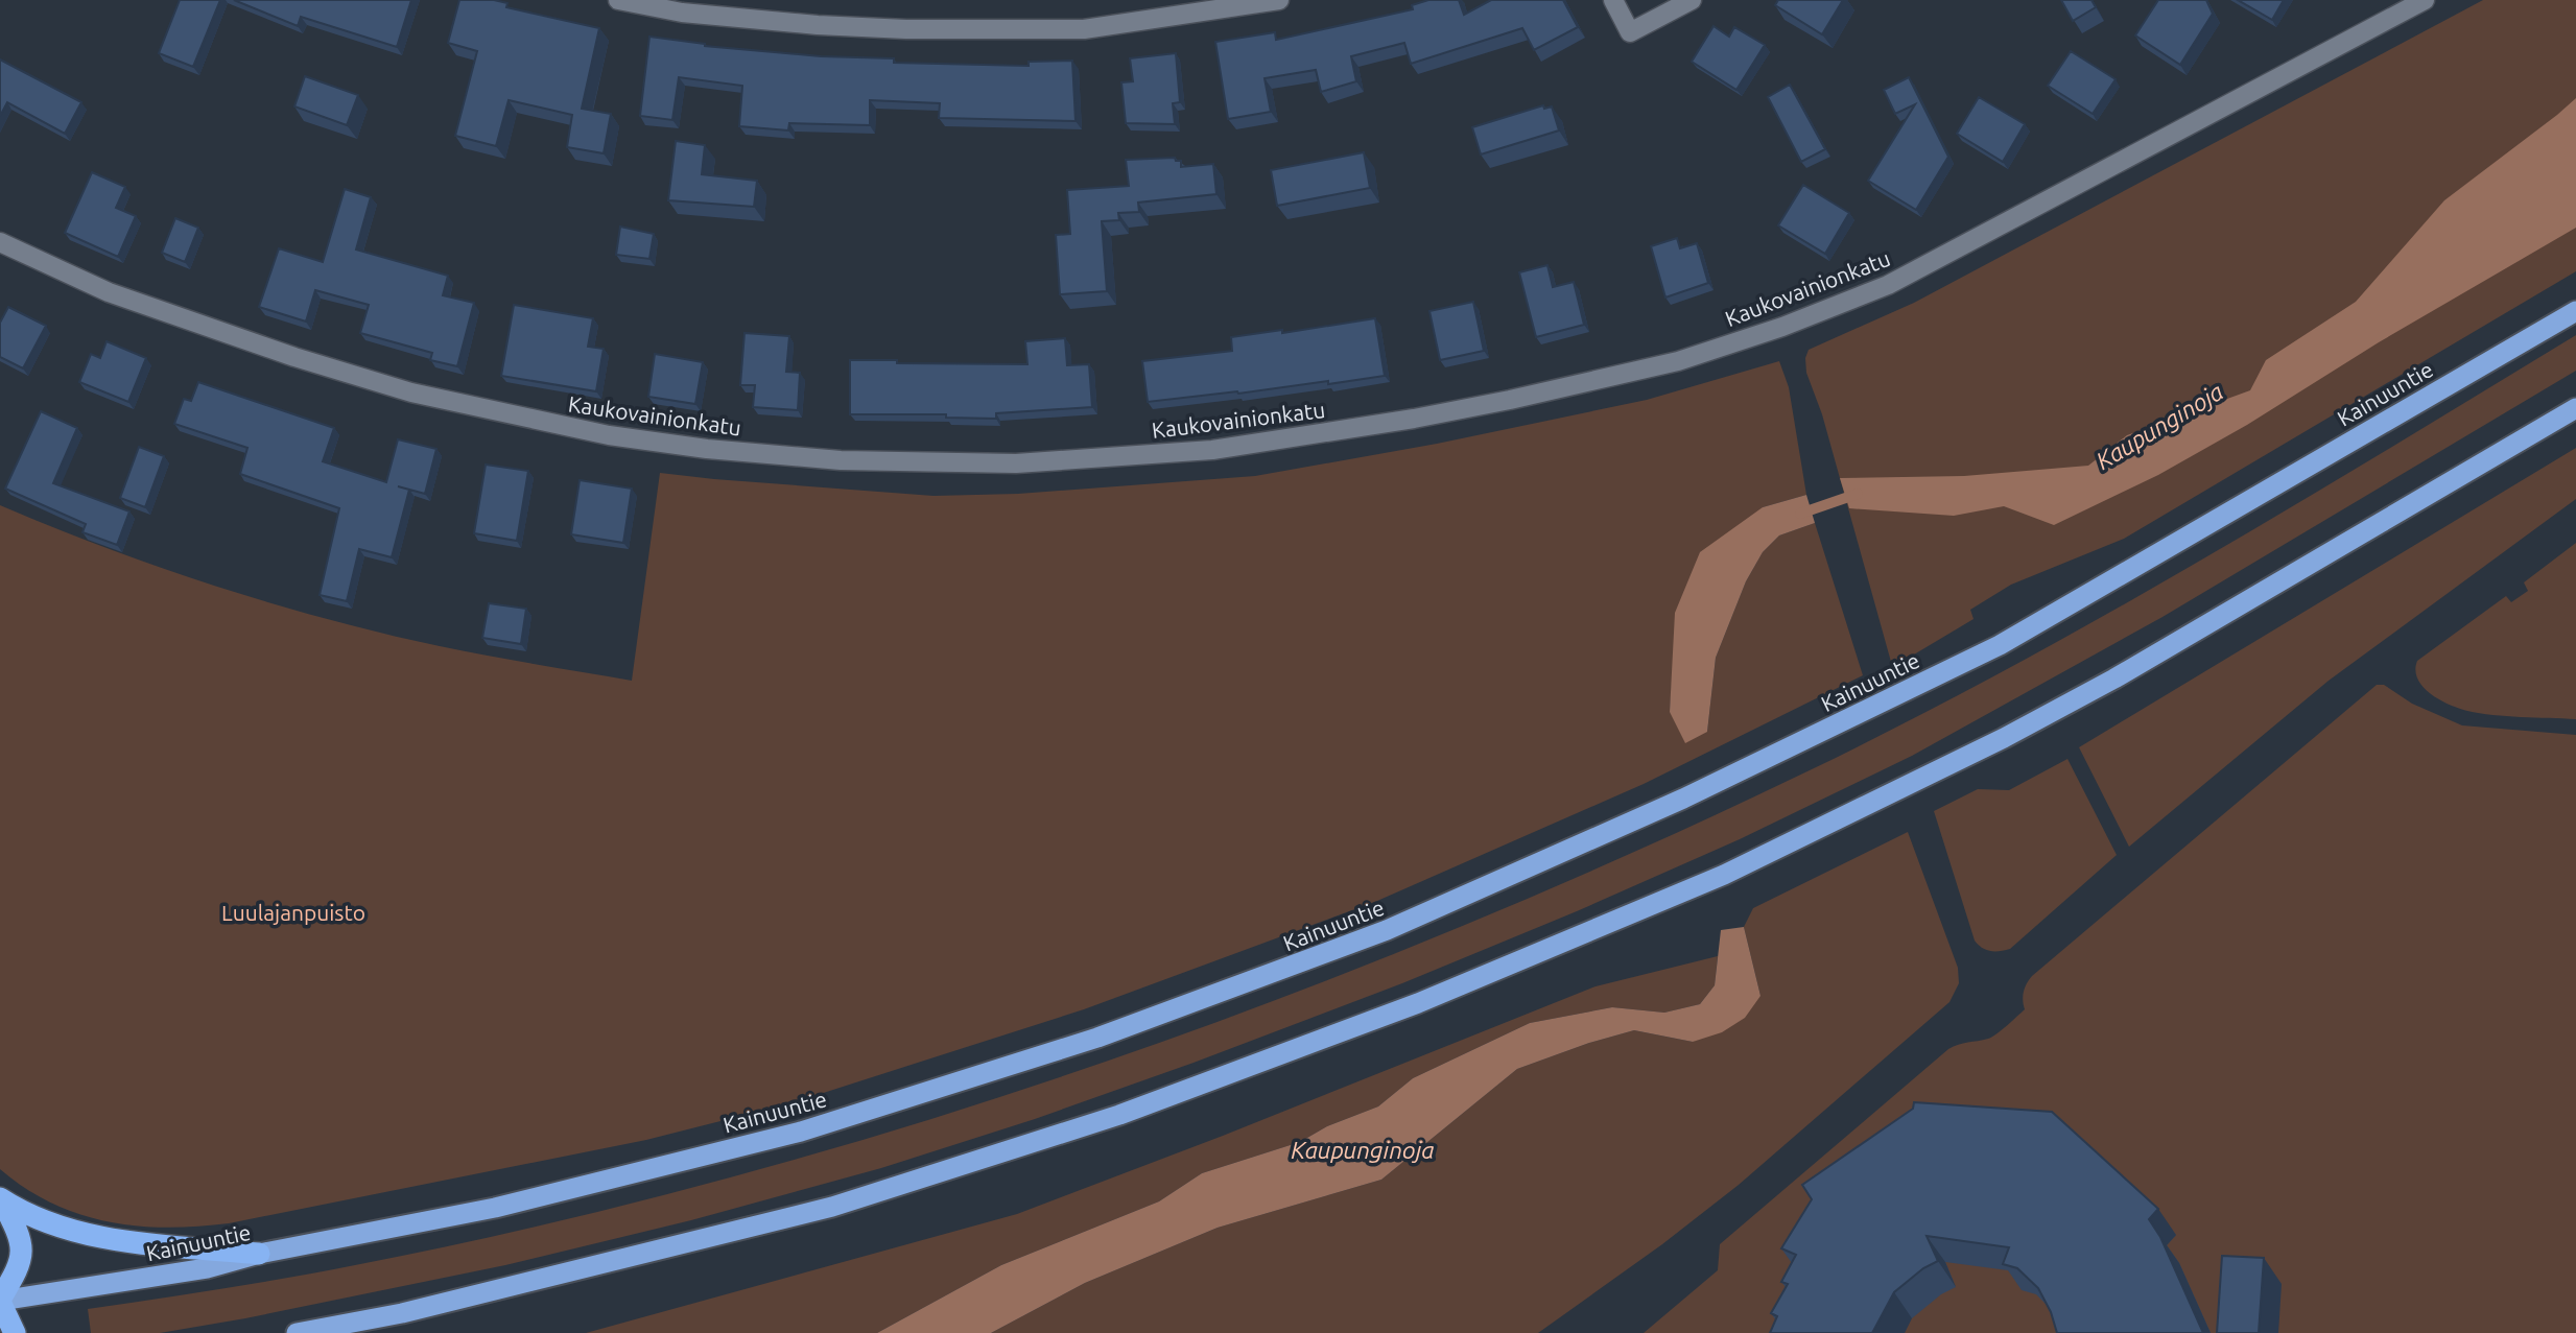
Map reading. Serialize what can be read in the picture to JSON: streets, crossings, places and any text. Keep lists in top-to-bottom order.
{
  "streets": {
    "highway": ["Kainuuntie"],
    "street": ["Kaukovainionkatu"]
  },
  "water": ["Kaupunginoja"],
  "parks": ["Luulajanpuisto"]
}
